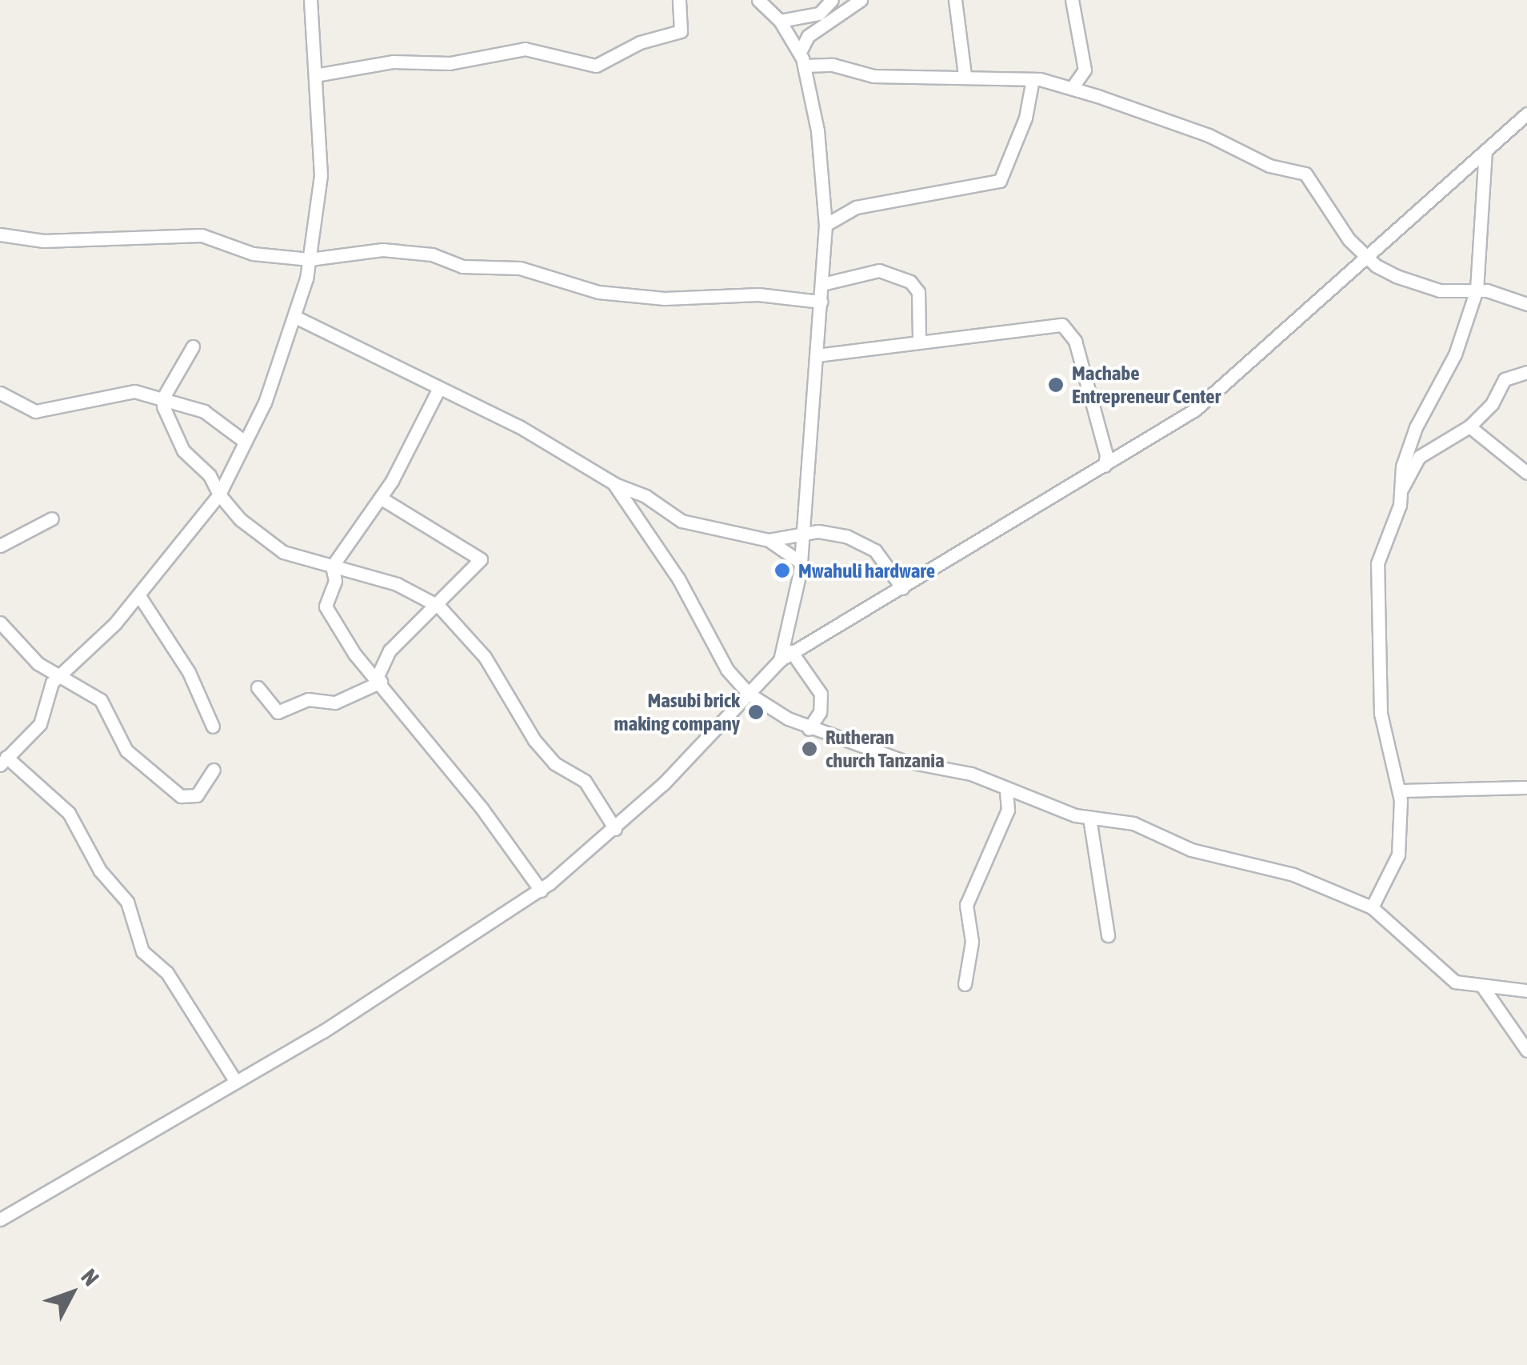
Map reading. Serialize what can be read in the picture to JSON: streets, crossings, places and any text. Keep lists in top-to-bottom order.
{
  "places": [
    "Machabe Entrepreneur Center",
    "Mwahuli hardware",
    "Masubi brick making company",
    "Rutheran church Tanzania"
  ],
  "north": "top right"
}
